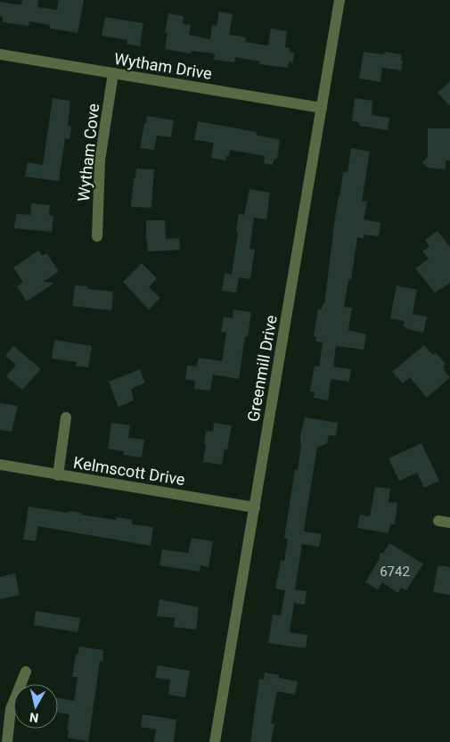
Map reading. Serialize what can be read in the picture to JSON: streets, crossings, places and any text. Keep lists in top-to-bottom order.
{
  "streets": {
    "street": [
      "Wytham Drive",
      "Wytham Cove",
      "Greenmill Drive",
      "Kelmscott Drive"
    ]
  },
  "crossings": [
    ["Wytham Drive", "Wytham Cove"],
    ["Wytham Drive", "Greenmill Drive"],
    ["Greenmill Drive", "Kelmscott Drive"]
  ],
  "house_numbers": ["6742"],
  "north": "bottom"
}
